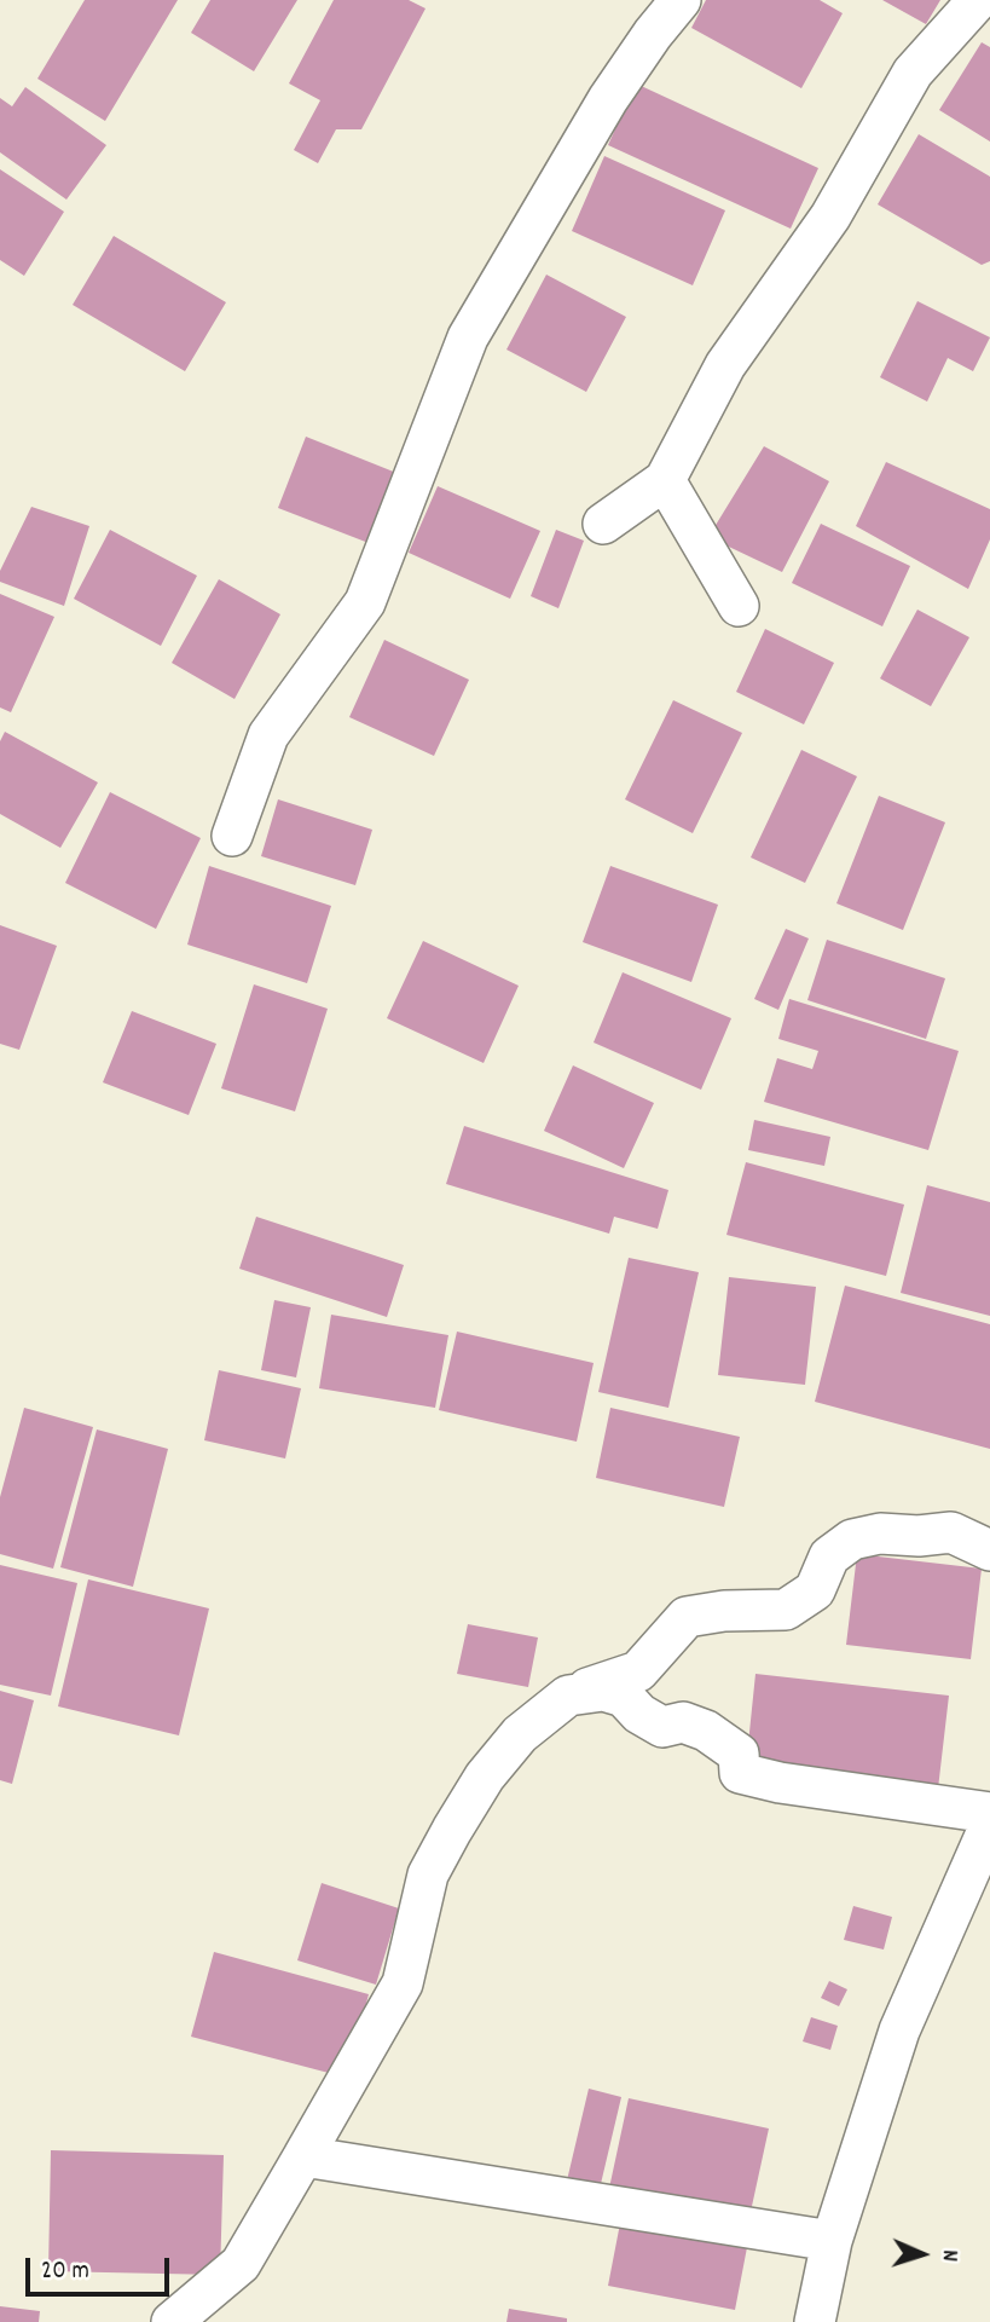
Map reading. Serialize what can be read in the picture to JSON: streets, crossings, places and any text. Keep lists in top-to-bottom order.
{
  "scale_bar": "20 m",
  "north": "right"
}
